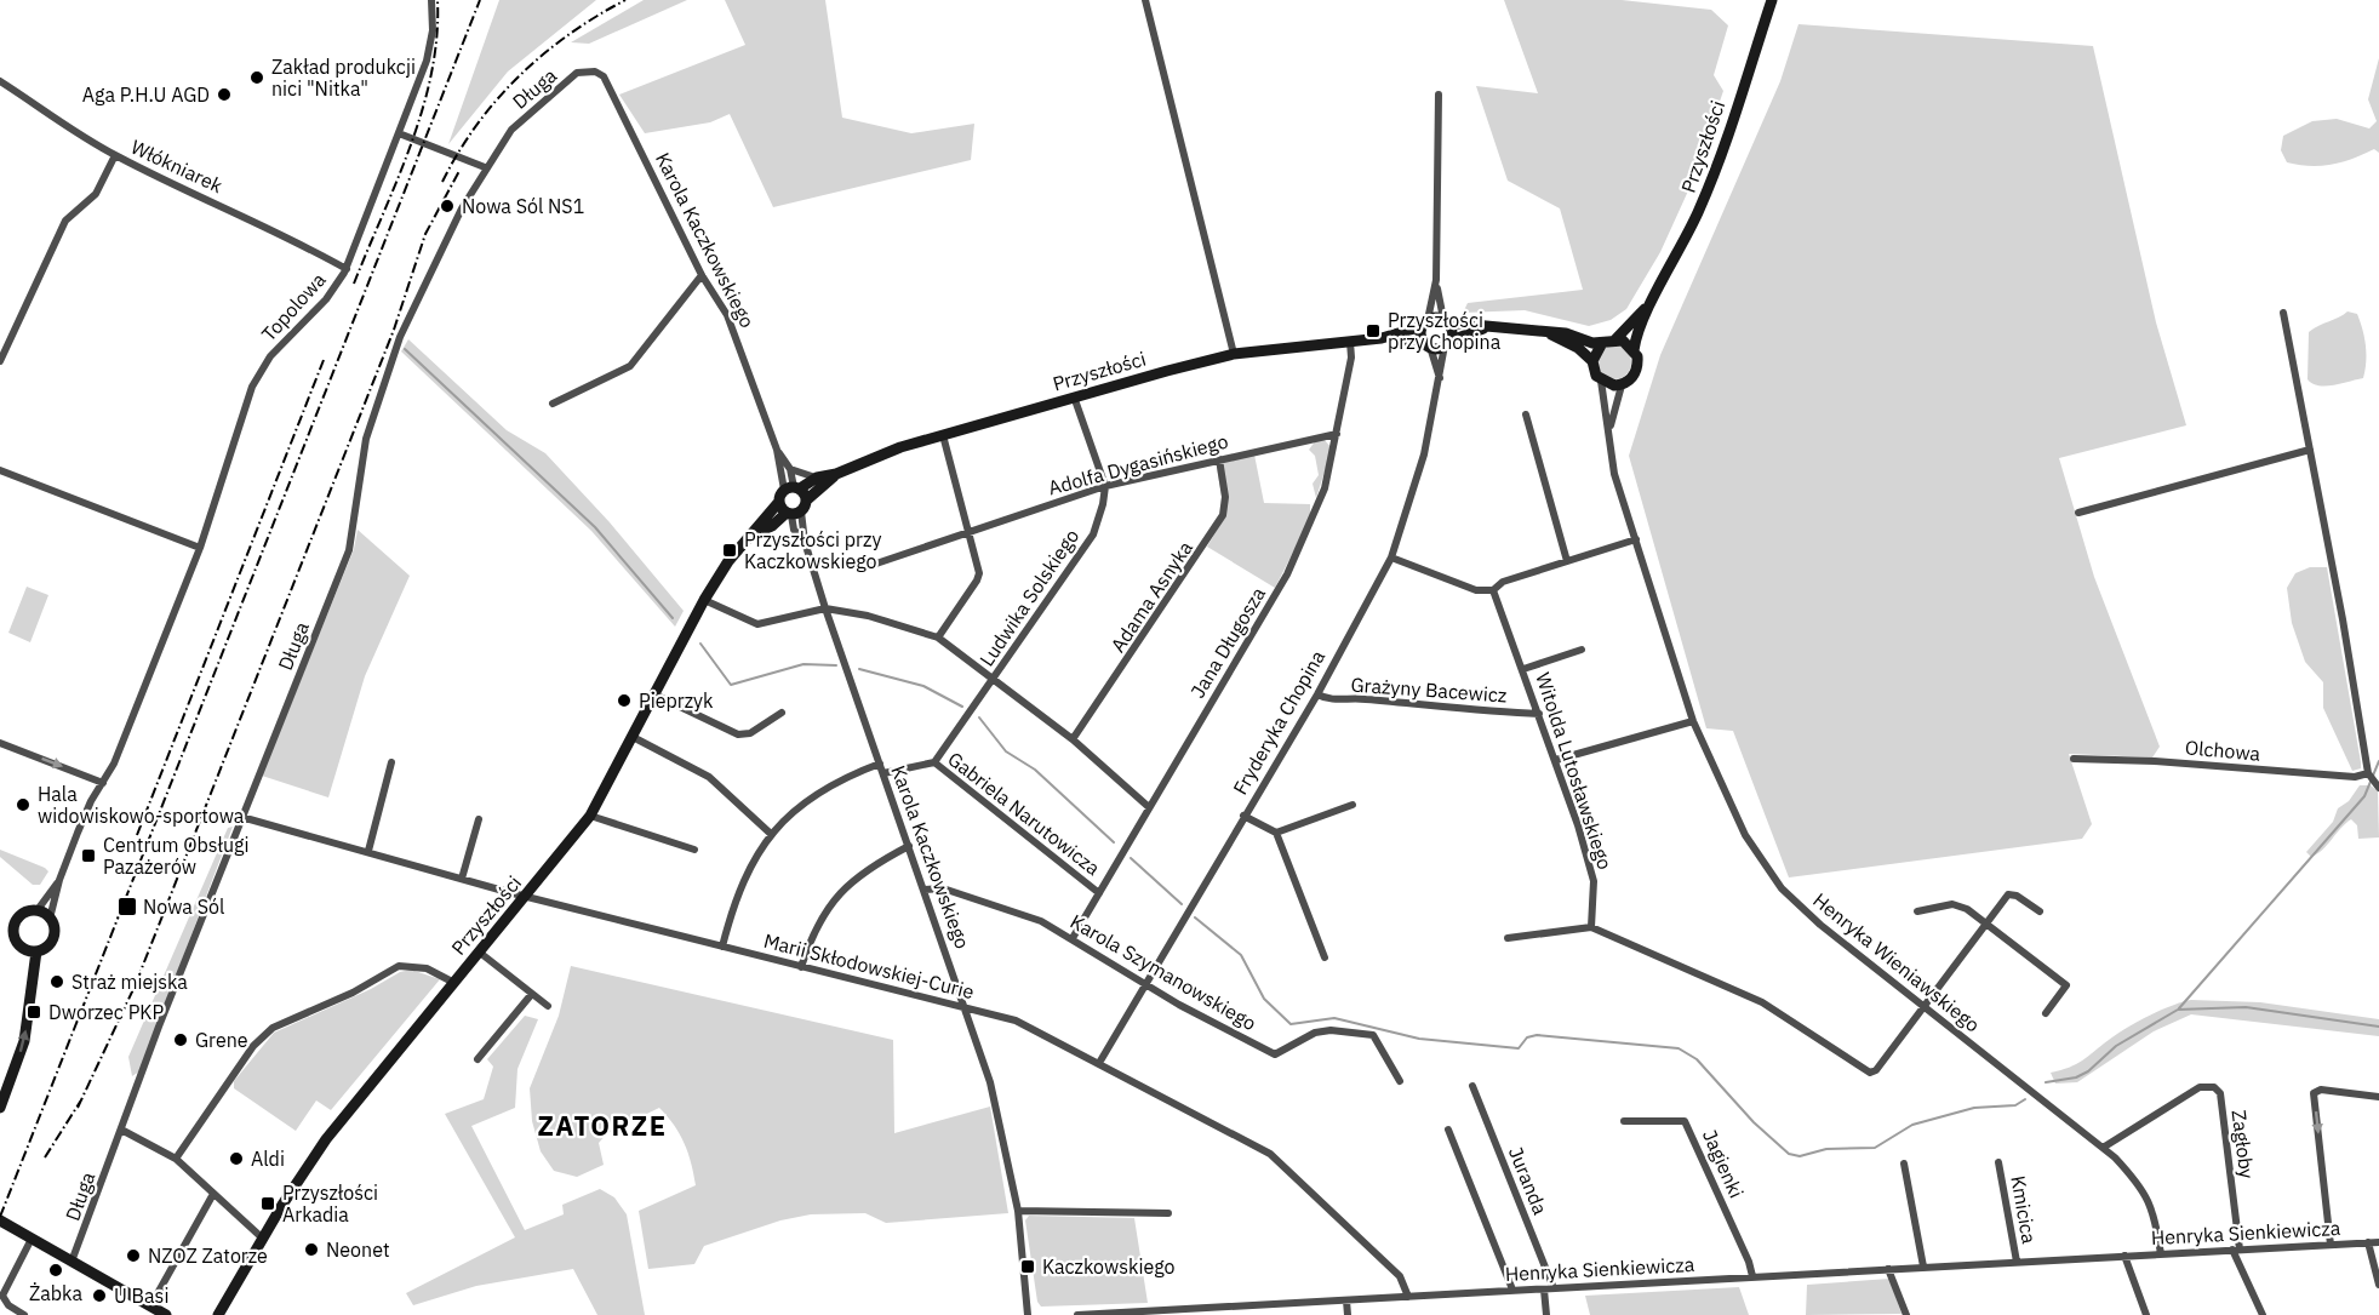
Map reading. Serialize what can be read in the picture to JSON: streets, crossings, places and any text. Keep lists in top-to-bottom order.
{
  "streets": {
    "street": [
      "Długa",
      "Przyszłości",
      "Włókniarek",
      "Karola Kaczkowskiego",
      "Topolowa",
      "Adolfa Dygasińskiego",
      "Adama Asnyka",
      "Ludwika Solskiego",
      "Jana Długosza",
      "Grażyny Bacewicz",
      "Fryderyka Chopina",
      "Olchowa",
      "Witolda Lutosławskiego",
      "Gabriela Narutowicza",
      "Henryka Wieniawskiego",
      "Marii Skłodowskiej-Curie",
      "Karola Szymanowskiego",
      "Zagłoby",
      "Jagienki",
      "Juranda",
      "Kmicica",
      "Henryka Sienkiewicza"
    ]
  },
  "crossings": [
    ["Długa", "Karola Kaczkowskiego"],
    ["Długa", "Marii Skłodowskiej-Curie"],
    ["Przyszłości", "Karola Kaczkowskiego"],
    ["Przyszłości", "Jana Długosza"],
    ["Przyszłości", "Fryderyka Chopina"],
    ["Przyszłości", "Henryka Wieniawskiego"],
    ["Przyszłości", "Marii Skłodowskiej-Curie"],
    ["Włókniarek", "Topolowa"],
    ["Karola Kaczkowskiego", "Gabriela Narutowicza"],
    ["Karola Kaczkowskiego", "Marii Skłodowskiej-Curie"],
    ["Karola Kaczkowskiego", "Karola Szymanowskiego"],
    ["Adolfa Dygasińskiego", "Adama Asnyka"],
    ["Adolfa Dygasińskiego", "Ludwika Solskiego"],
    ["Adolfa Dygasińskiego", "Jana Długosza"],
    ["Ludwika Solskiego", "Gabriela Narutowicza"],
    ["Jana Długosza", "Gabriela Narutowicza"],
    ["Jana Długosza", "Karola Szymanowskiego"],
    ["Grażyny Bacewicz", "Fryderyka Chopina"],
    ["Grażyny Bacewicz", "Witolda Lutosławskiego"],
    ["Fryderyka Chopina", "Marii Skłodowskiej-Curie"],
    ["Fryderyka Chopina", "Karola Szymanowskiego"],
    ["Henryka Wieniawskiego", "Zagłoby"],
    ["Henryka Wieniawskiego", "Henryka Sienkiewicza"],
    ["Marii Skłodowskiej-Curie", "Henryka Sienkiewicza"],
    ["Zagłoby", "Henryka Sienkiewicza"],
    ["Jagienki", "Henryka Sienkiewicza"],
    ["Juranda", "Henryka Sienkiewicza"],
    ["Kmicica", "Henryka Sienkiewicza"]
  ],
  "districts": ["ZATORZE"],
  "places": {
    "other": [
      "Zakład produkcji nici \"Nitka\"",
      "Aga P.H.U AGD",
      "Nowa Sól NS1",
      "Pieprzyk",
      "Hala widowiskowo-sportowa",
      "Straż miejska",
      "Grene",
      "Aldi",
      "Neonet",
      "NZOZ Zatorze",
      "Żabka",
      "U Basi"
    ],
    "transit": [
      "Przyszłości przy Chopina",
      "Przyszłości przy Kaczkowskiego",
      "Centrum Obsługi Pazażerów",
      "Nowa Sól",
      "Dworzec PKP",
      "Przyszłości Arkadia",
      "Kaczkowskiego"
    ]
  }
}
